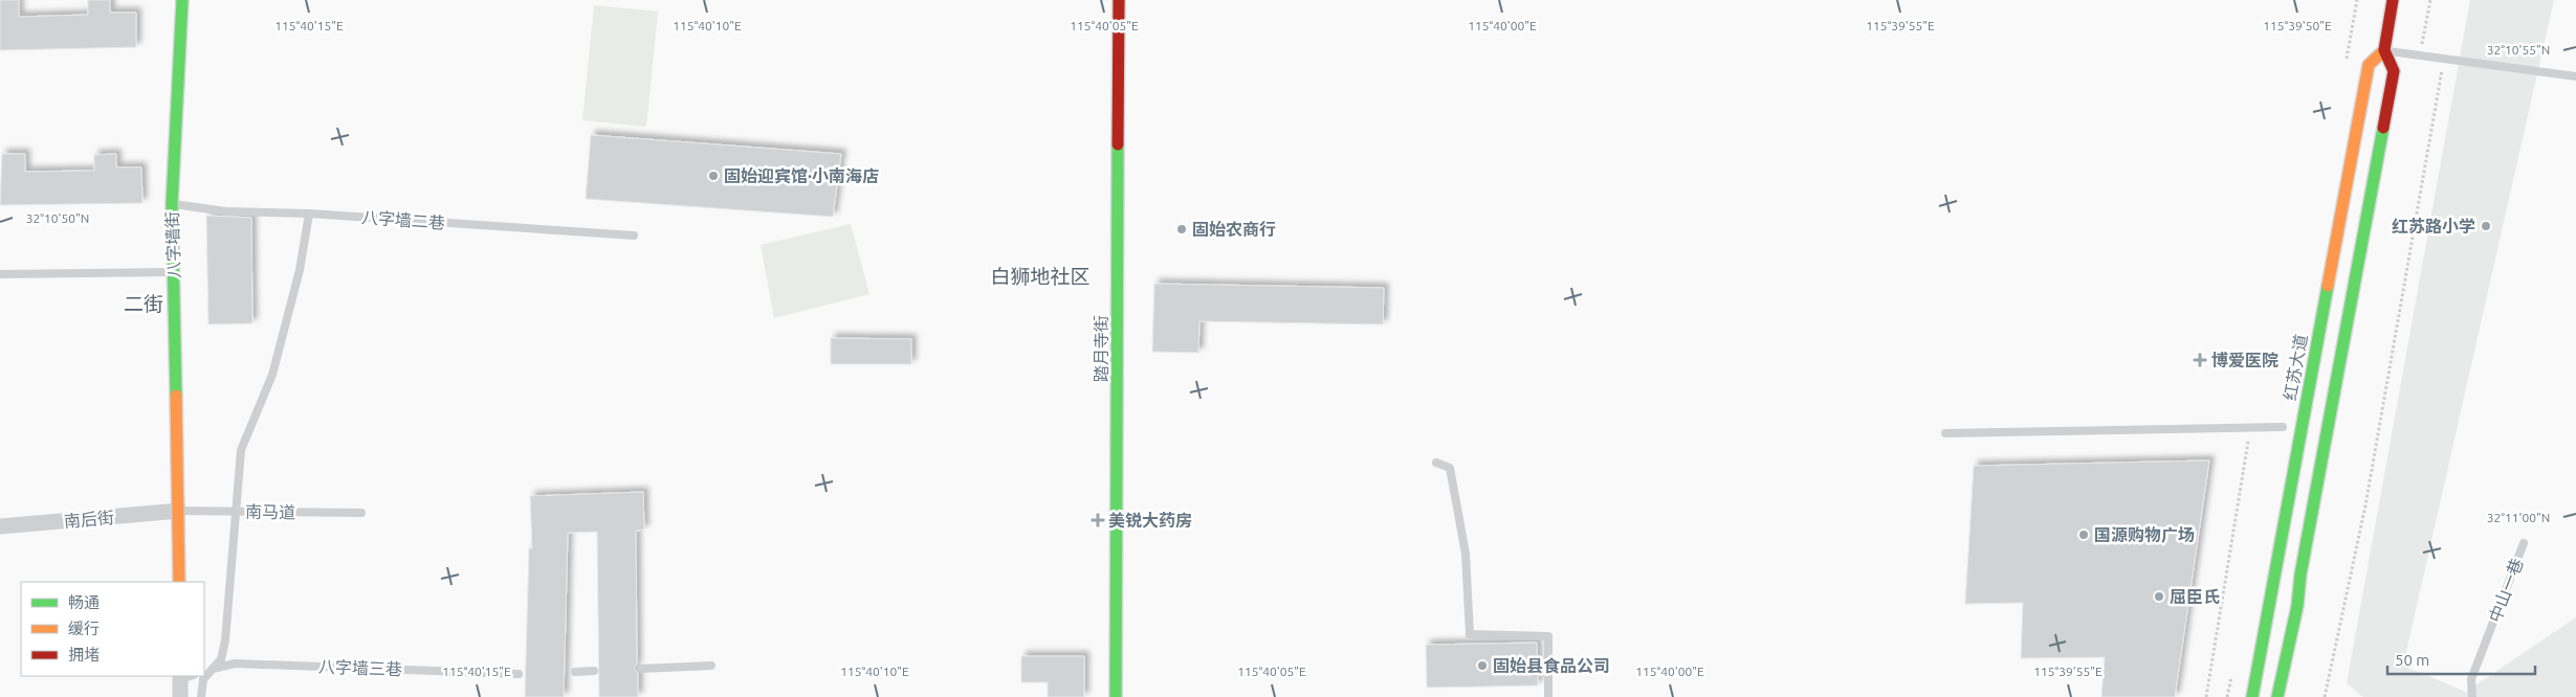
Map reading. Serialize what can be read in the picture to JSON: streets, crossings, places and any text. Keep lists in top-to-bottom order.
{
  "streets": {
    "main road": ["八字墙街", "踏月寺街", "红苏大道"],
    "street": ["南后街"],
    "lane": [
      "八字墙二巷",
      "南马道",
      "中山一巷",
      "八字墙三巷"
    ]
  },
  "crossings": [
    ["八字墙二巷", "八字墙街"],
    ["八字墙街", "南马道"],
    ["八字墙街", "南后街"],
    ["南马道", "南后街"]
  ],
  "districts": ["白狮地社区", "二街"],
  "places": {
    "other": [
      "固始迎宾馆·小南海店",
      "红苏路小学",
      "固始农商行",
      "国源购物广场",
      "屈臣氏",
      "固始县食品公司"
    ],
    "health": ["博爱医院", "美锐大药房"]
  },
  "legend": ["畅通", "缓行", "拥堵"],
  "scale_bar": "50 m",
  "coordinates": [
    "115°40'15\"E",
    "115°40'10\"E",
    "115°40'05\"E",
    "115°40'00\"E",
    "115°39'55\"E",
    "115°39'50\"E",
    "32°10'55\"N",
    "32°10'50\"N",
    "32°11'00\"N"
  ]
}
